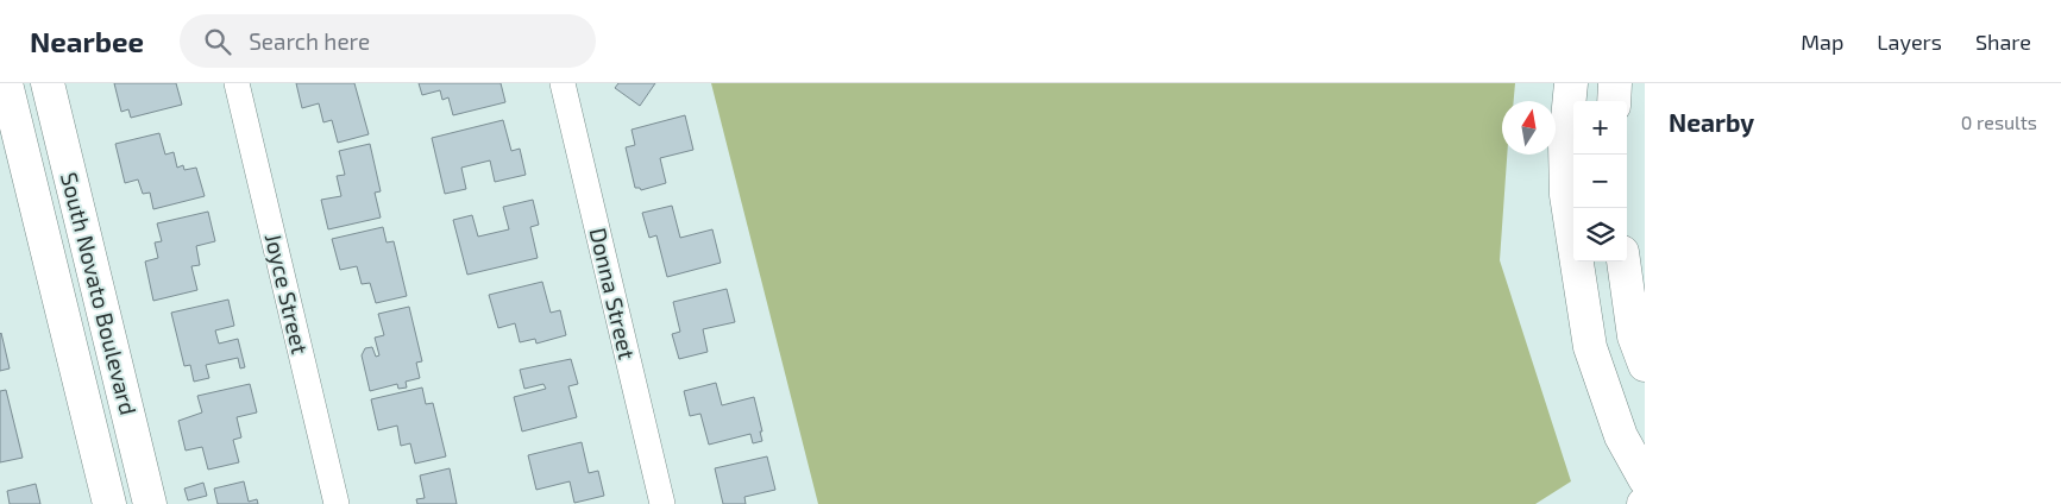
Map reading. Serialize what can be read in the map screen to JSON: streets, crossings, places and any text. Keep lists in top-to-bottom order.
{
  "streets": {
    "main road": ["South Novato Boulevard"],
    "street": ["Joyce Street", "Donna Street"]
  },
  "north": "top",
  "page": {
    "header": "Nearbee",
    "search": "Search here",
    "nav": ["Map", "Layers", "Share"],
    "heading": ["Nearby", "0 results"],
    "map_buttons": ["+", "−"]
  }
}
